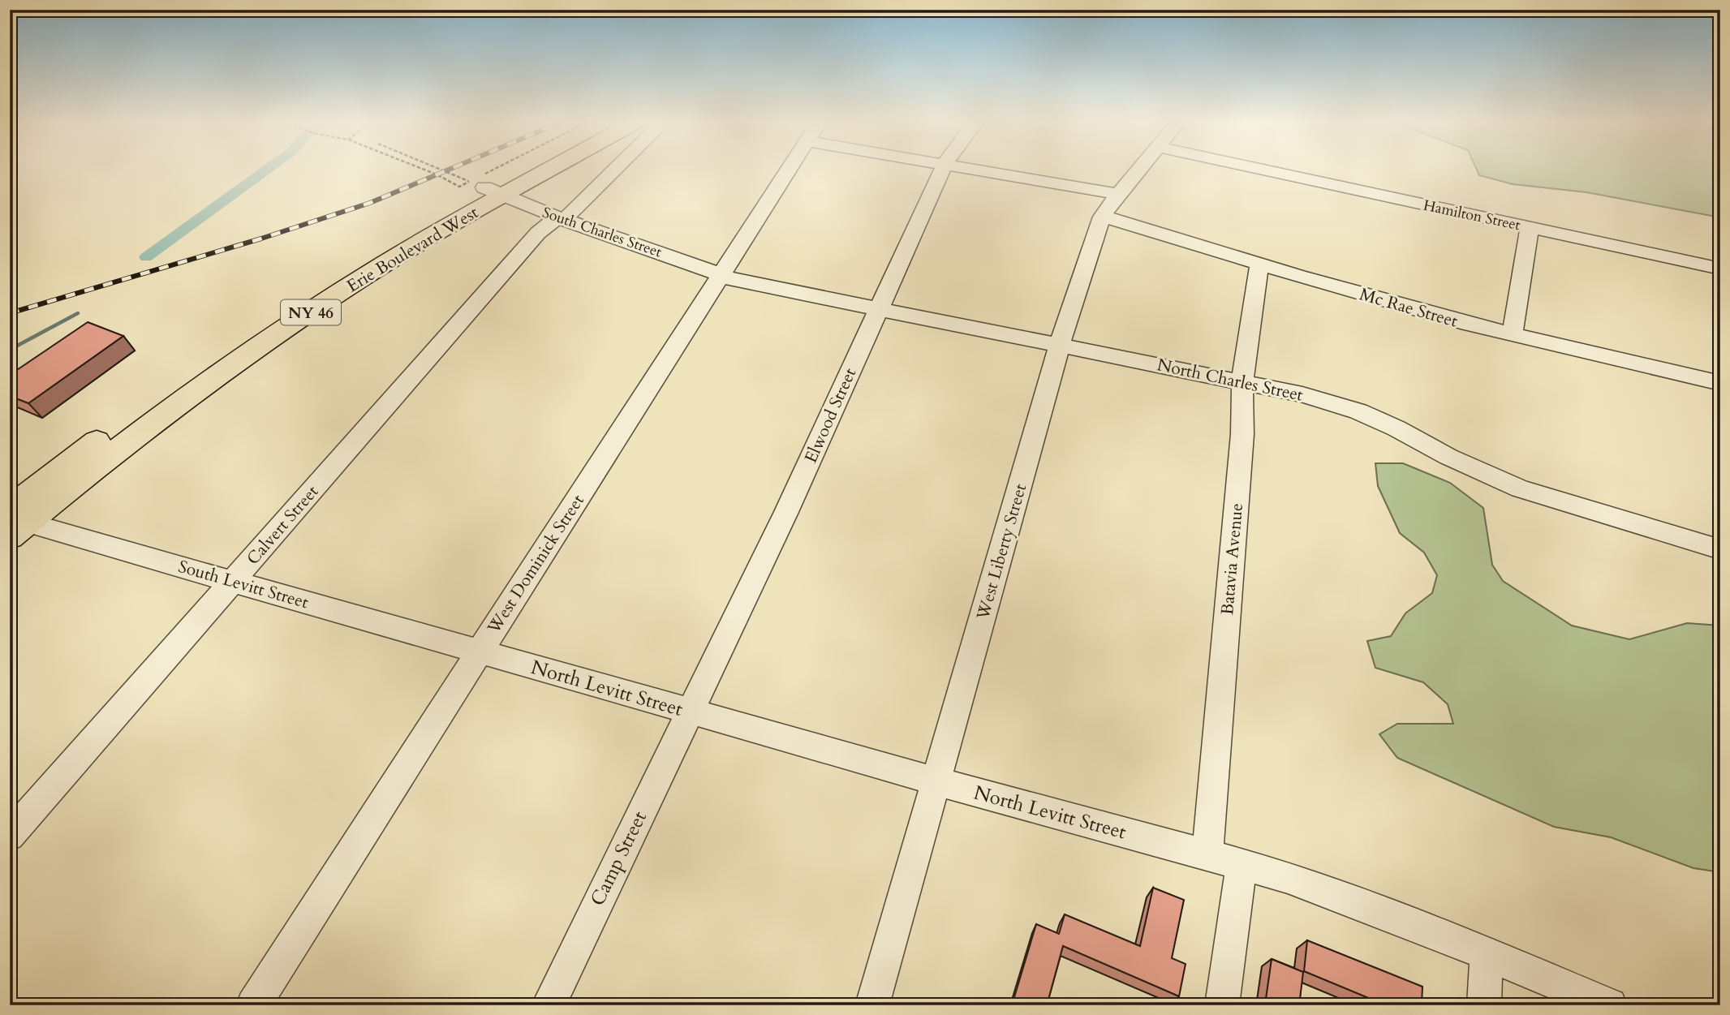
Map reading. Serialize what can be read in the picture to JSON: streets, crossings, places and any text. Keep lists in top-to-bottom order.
{
  "streets": {
    "main road": ["Erie Boulevard West", "NY 46"],
    "street": [
      "Hamilton Street",
      "South Charles Street",
      "Mc Rae Street",
      "North Charles Street",
      "Elwood Street",
      "Calvert Street",
      "West Liberty Street",
      "Batavia Avenue",
      "West Dominick Street",
      "South Levitt Street",
      "North Levitt Street",
      "Camp Street"
    ]
  },
  "crossings": [
    ["South Charles Street", "Erie Boulevard West"],
    ["South Charles Street", "North Charles Street"],
    ["South Charles Street", "Calvert Street"],
    ["South Charles Street", "West Dominick Street"],
    ["Erie Boulevard West", "South Levitt Street"],
    ["Mc Rae Street", "West Liberty Street"],
    ["Mc Rae Street", "Batavia Avenue"],
    ["North Charles Street", "Elwood Street"],
    ["North Charles Street", "West Liberty Street"],
    ["North Charles Street", "Batavia Avenue"],
    ["North Charles Street", "West Dominick Street"],
    ["Elwood Street", "North Levitt Street"],
    ["Elwood Street", "Camp Street"],
    ["Calvert Street", "South Levitt Street"],
    ["West Liberty Street", "North Levitt Street"],
    ["Batavia Avenue", "North Levitt Street"],
    ["West Dominick Street", "South Levitt Street"],
    ["West Dominick Street", "North Levitt Street"],
    ["South Levitt Street", "North Levitt Street"],
    ["North Levitt Street", "Camp Street"]
  ]
}
